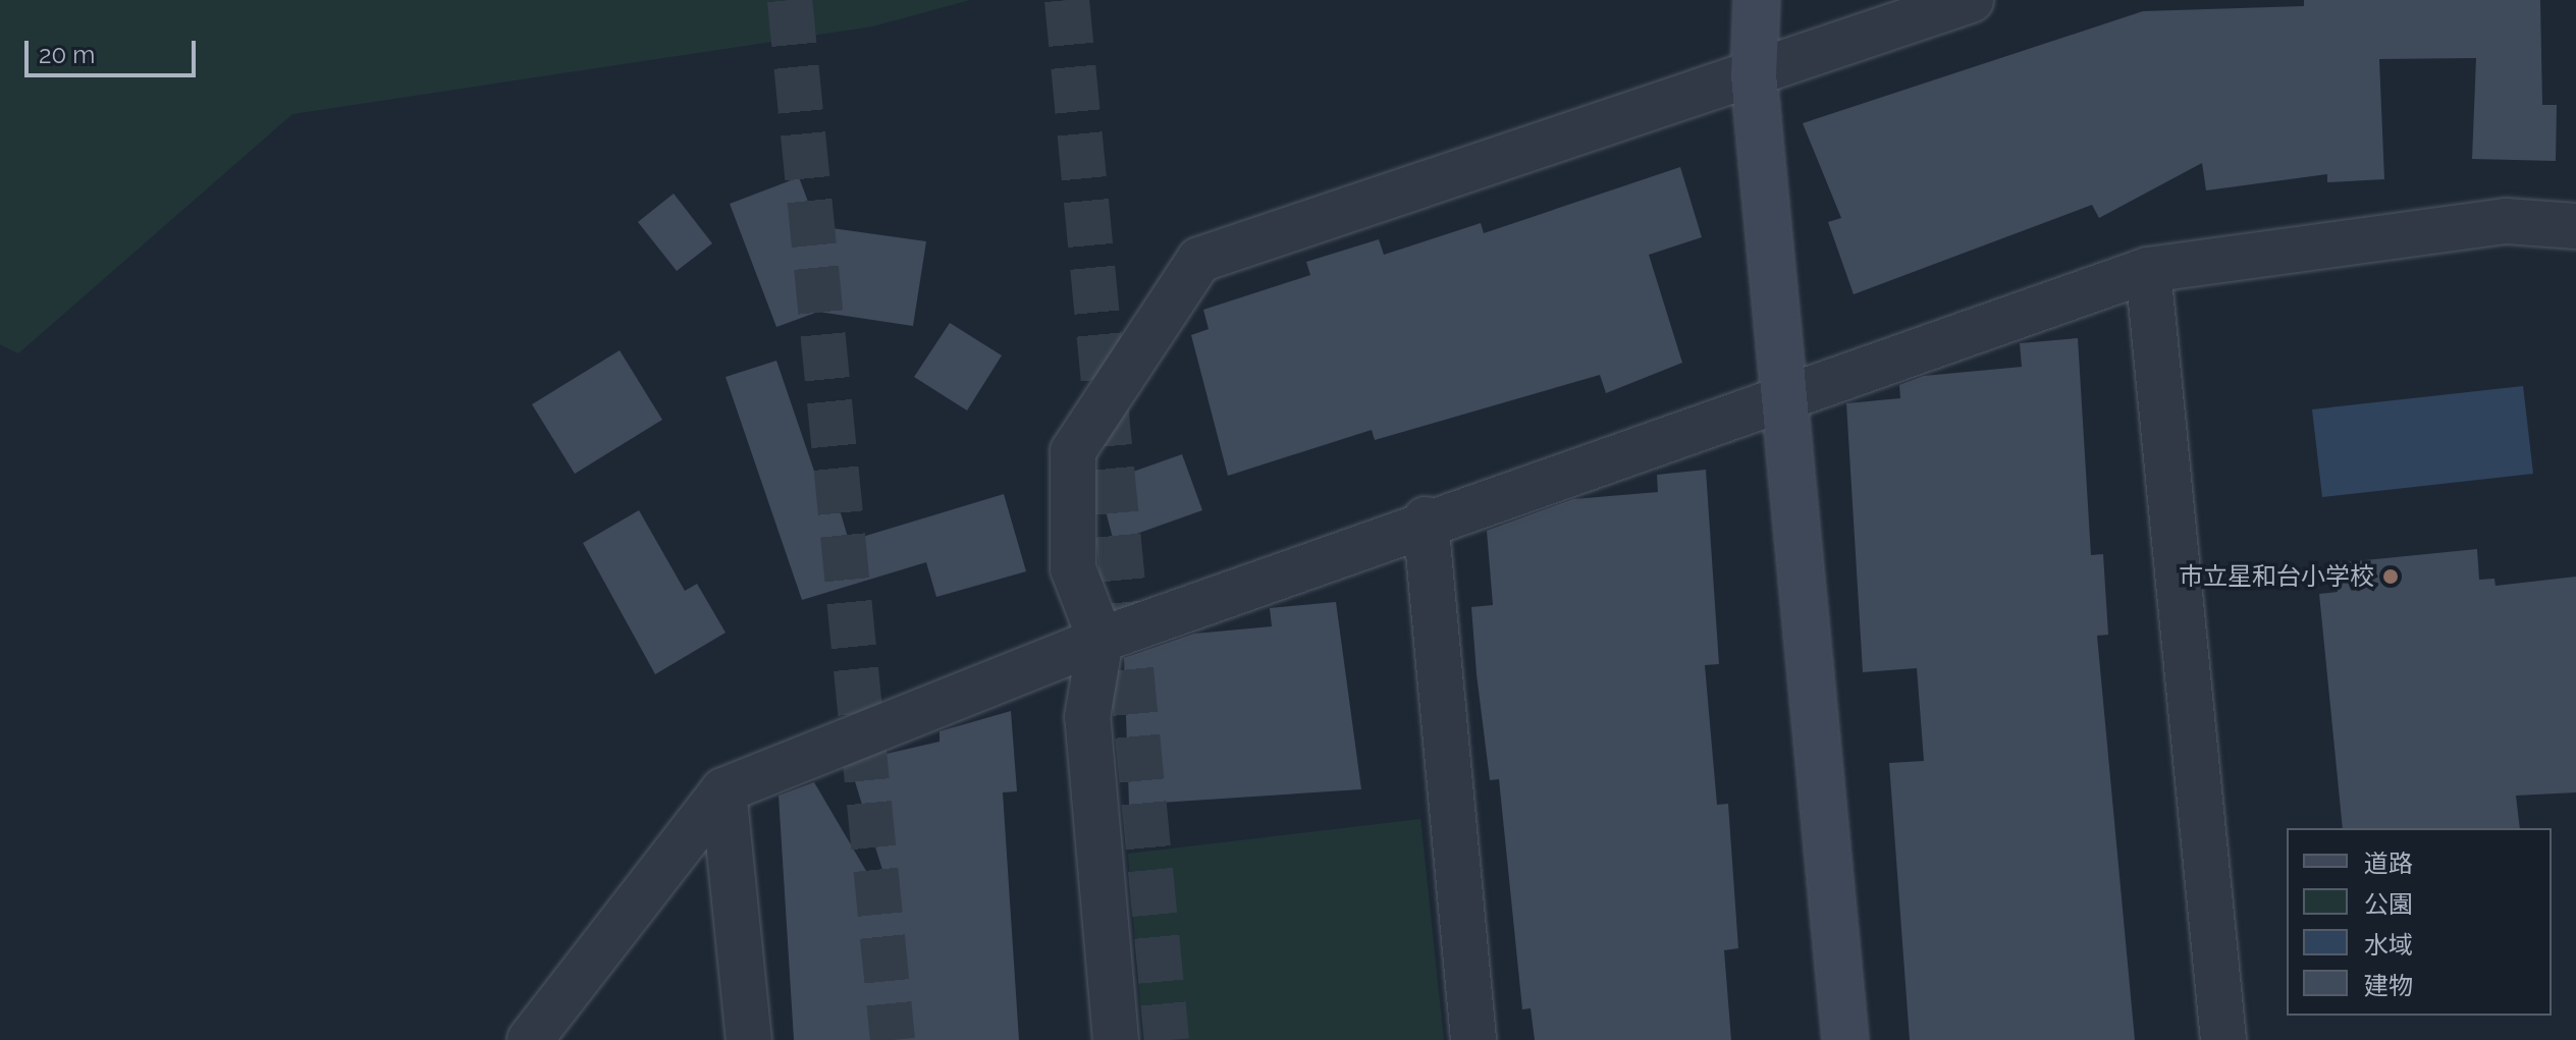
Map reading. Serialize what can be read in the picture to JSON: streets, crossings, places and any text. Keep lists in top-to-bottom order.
{
  "places": ["市立星和台小学校"],
  "legend": [
    "道路",
    "公園",
    "水域",
    "建物"
  ],
  "scale_bar": "20 m"
}
